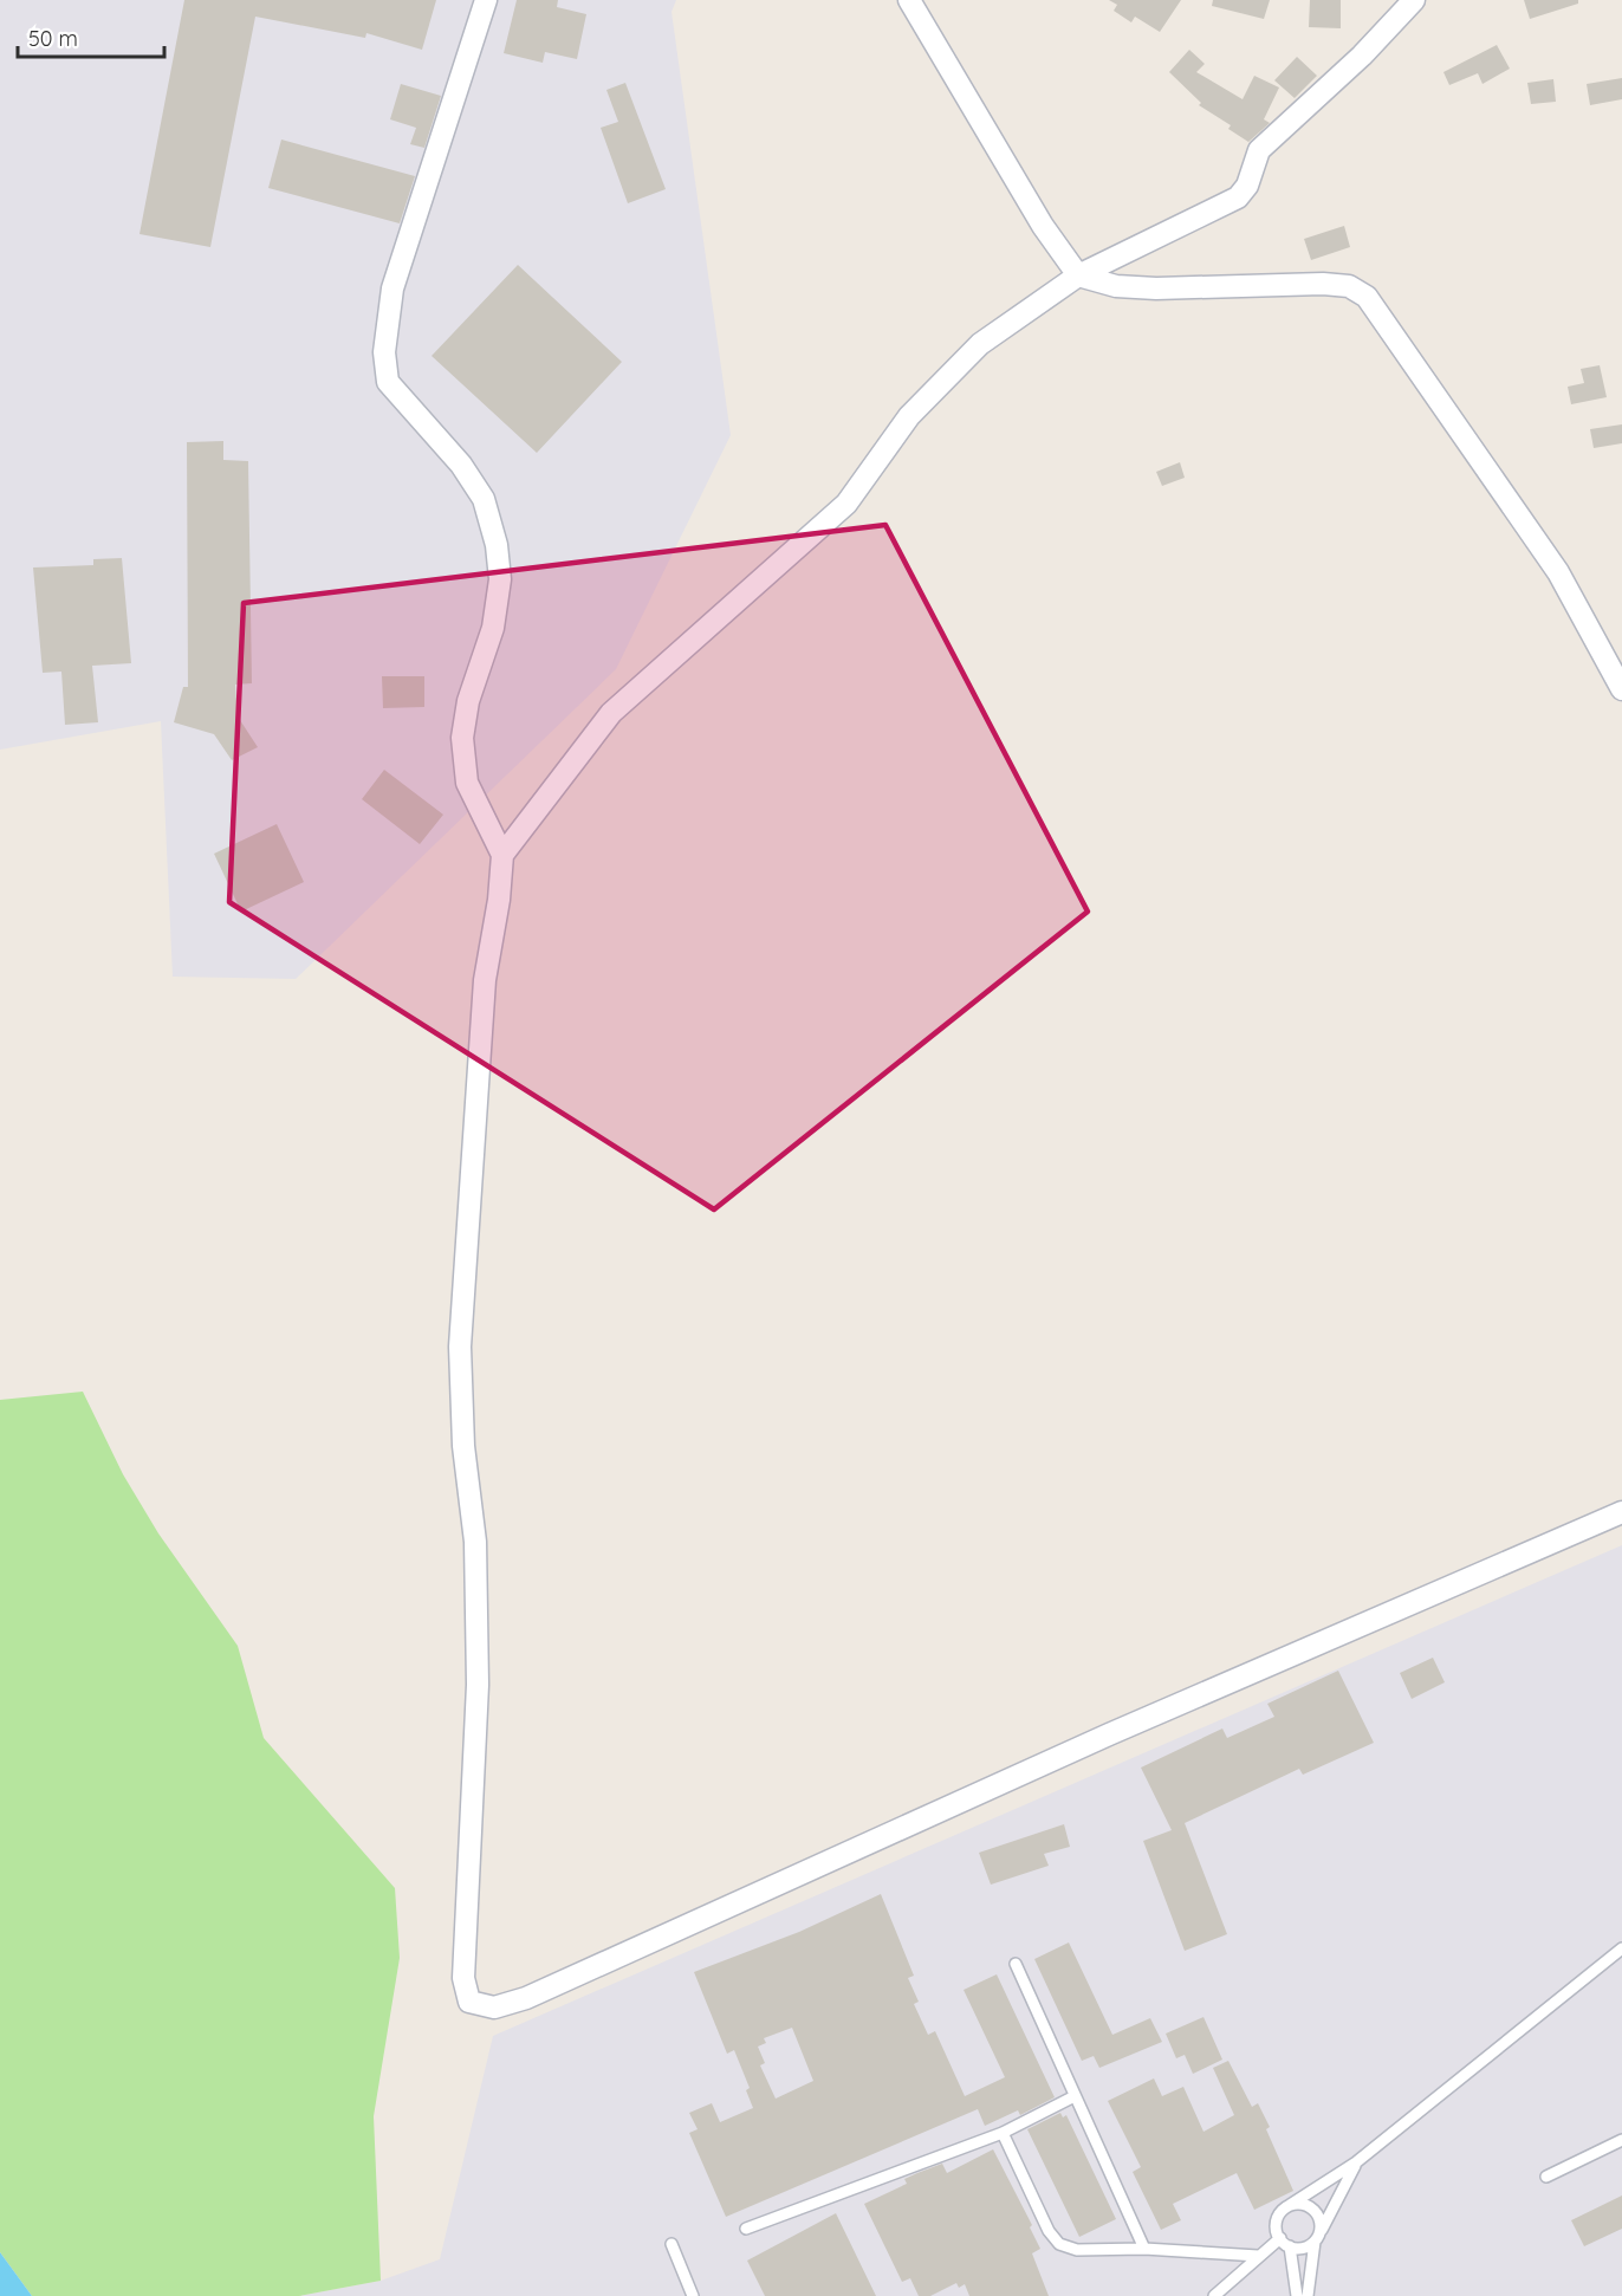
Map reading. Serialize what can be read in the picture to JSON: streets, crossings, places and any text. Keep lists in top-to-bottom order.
{
  "scale_bar": "50 m"
}
